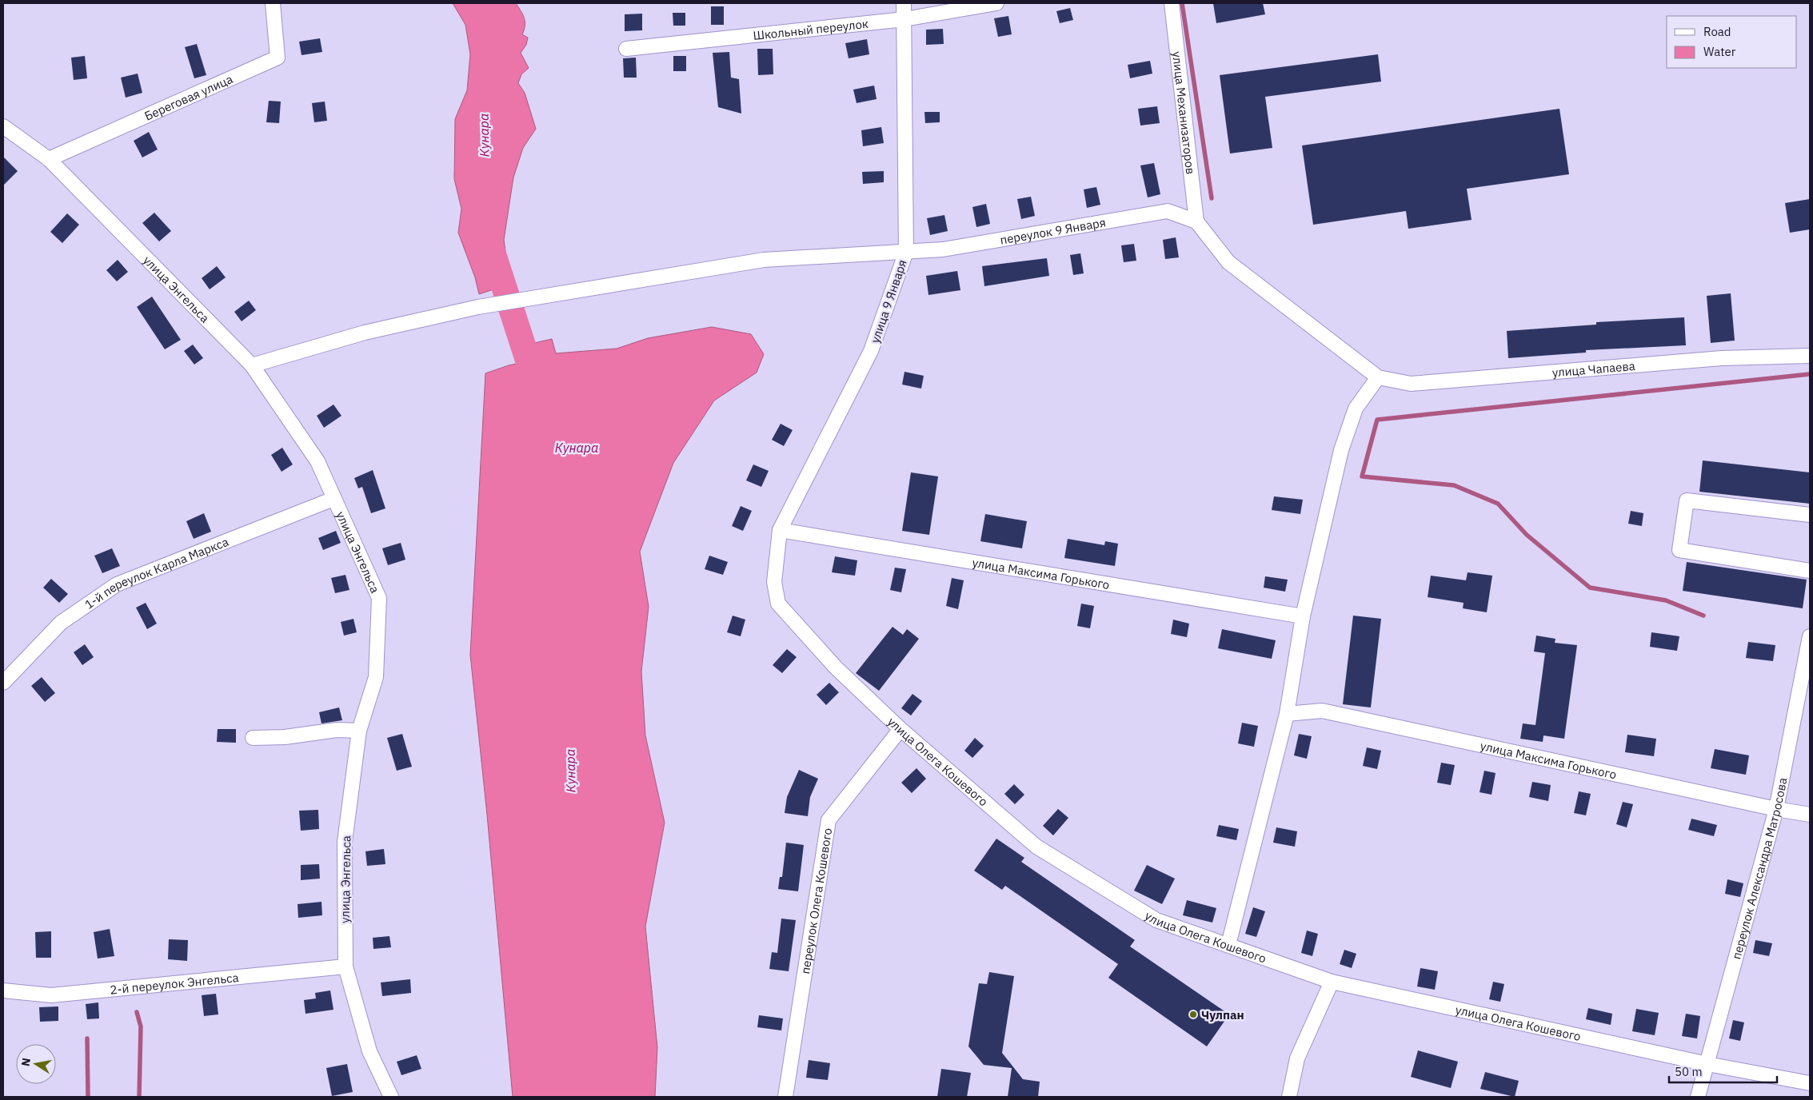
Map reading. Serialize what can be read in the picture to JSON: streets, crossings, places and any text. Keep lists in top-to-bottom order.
{
  "streets": {
    "street": [
      "Школьный переулок",
      "Береговая улица",
      "улица Механизаторов",
      "переулок 9 Января",
      "улица Энгельса",
      "улица 9 Января",
      "улица Чапаева",
      "улица Максима Горького",
      "1-й переулок Карла Маркса",
      "улица Олега Кошевого",
      "переулок Александра Матросова",
      "переулок Олега Кошевого",
      "2-й переулок Энгельса"
    ]
  },
  "crossings": [
    ["Школьный переулок", "улица 9 Января"],
    ["Береговая улица", "улица Энгельса"],
    ["улица Механизаторов", "переулок 9 Января"],
    ["переулок 9 Января", "улица Энгельса"],
    ["переулок 9 Января", "улица 9 Января"],
    ["улица Энгельса", "1-й переулок Карла Маркса"],
    ["улица Энгельса", "2-й переулок Энгельса"],
    ["улица 9 Января", "улица Максима Горького"],
    ["улица 9 Января", "улица Олега Кошевого"],
    ["улица Максима Горького", "улица Олега Кошевого"],
    ["улица Максима Горького", "переулок Александра Матросова"],
    ["улица Олега Кошевого", "переулок Александра Матросова"],
    ["улица Олега Кошевого", "переулок Олега Кошевого"]
  ],
  "water": ["Кунара"],
  "places": ["Чулпан"],
  "legend": ["Road", "Water"],
  "scale_bar": "50 m",
  "north": "left"
}
